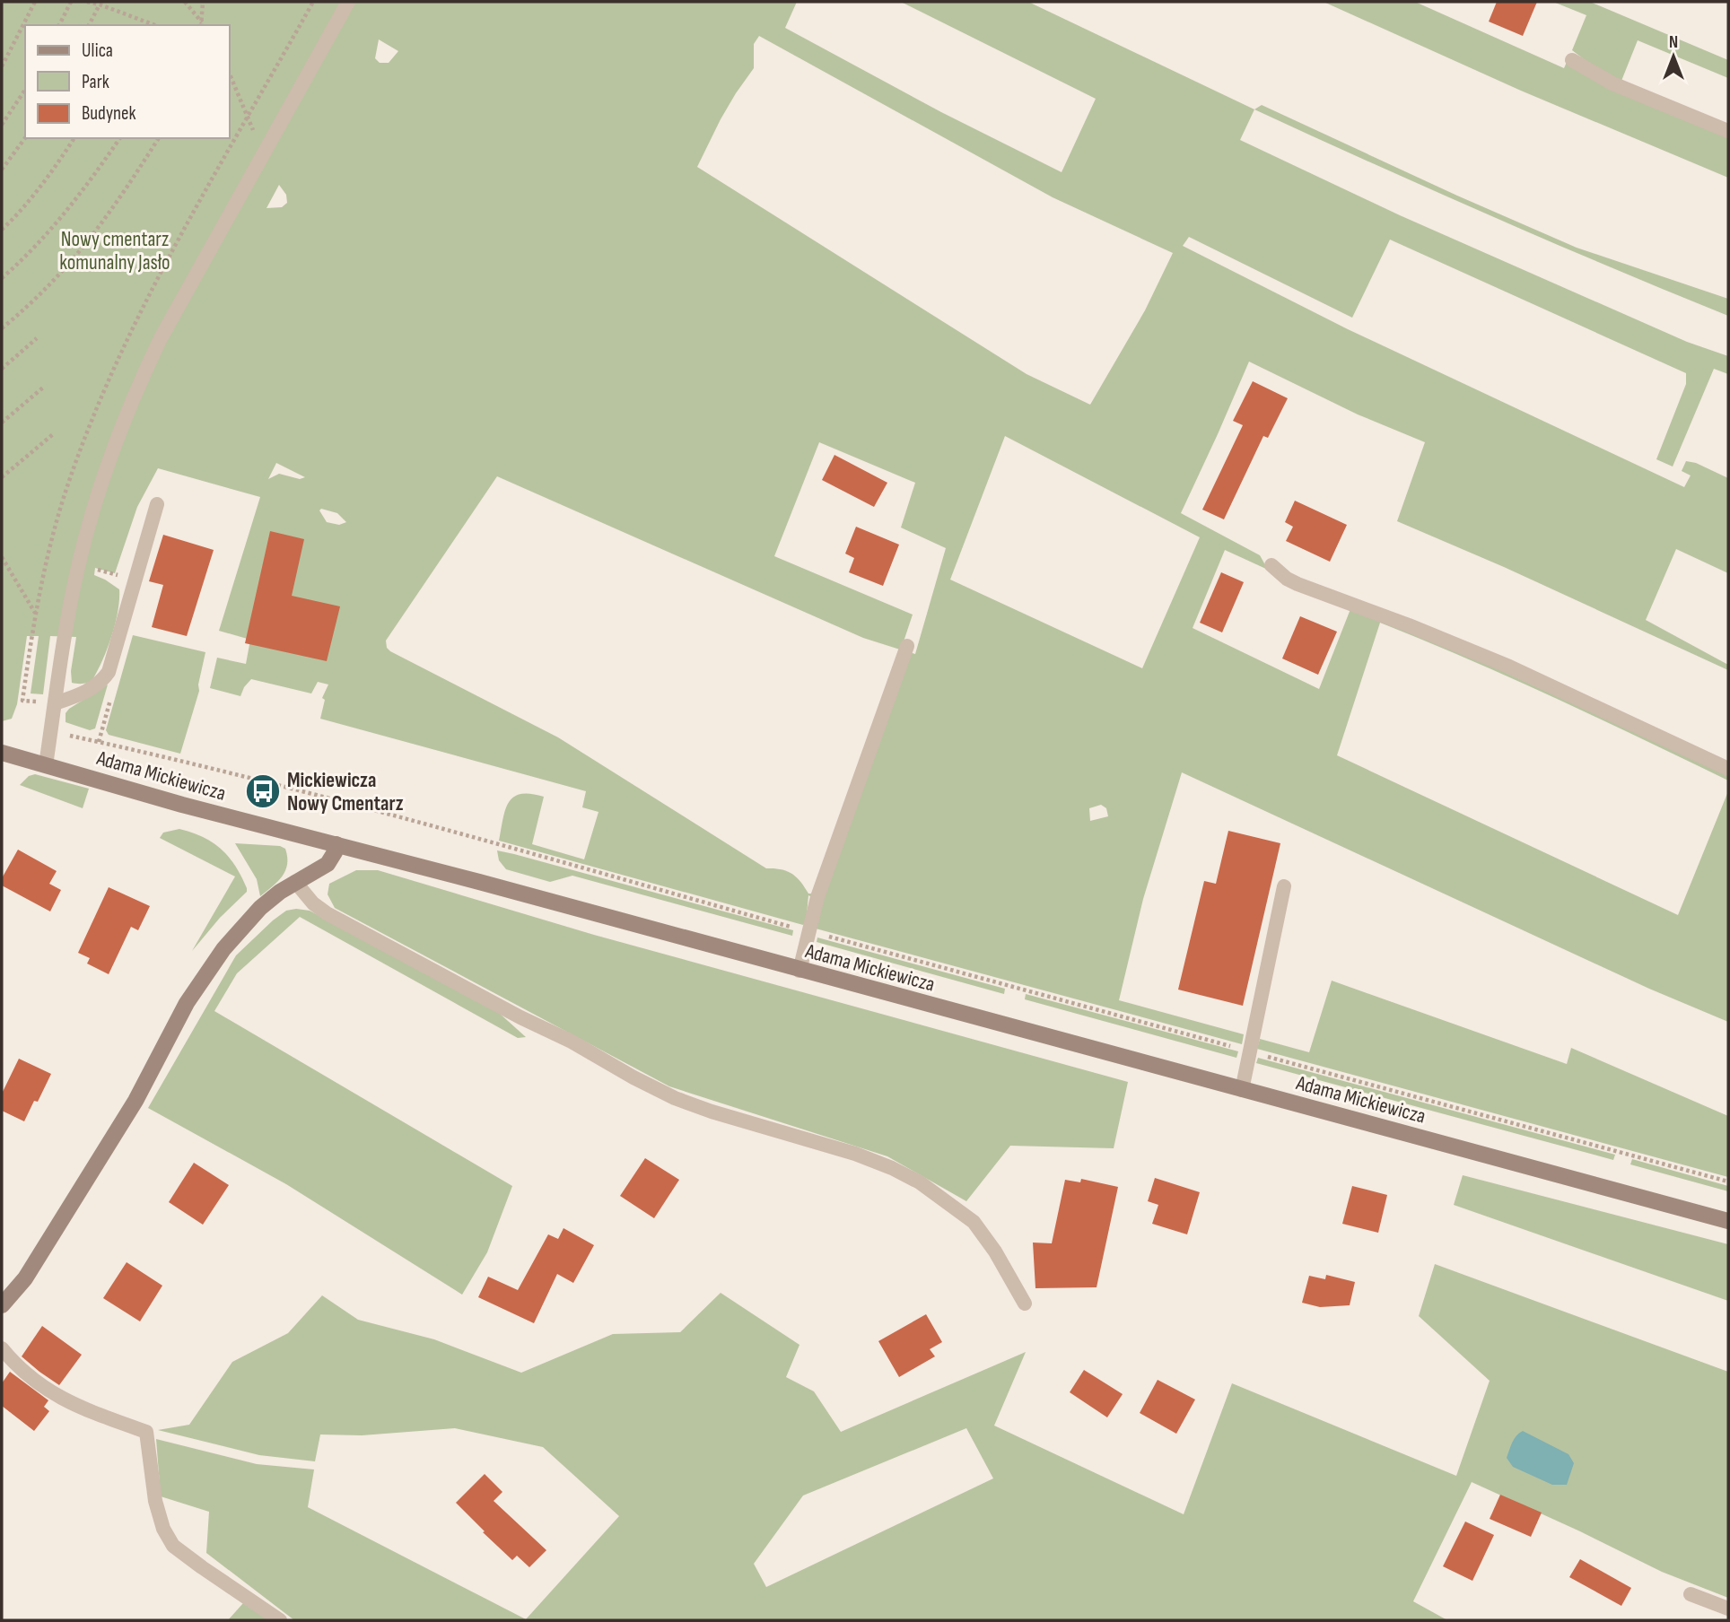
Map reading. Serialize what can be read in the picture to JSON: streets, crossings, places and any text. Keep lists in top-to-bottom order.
{
  "streets": {
    "street": ["Adama Mickiewicza"]
  },
  "parks": ["Nowy cmentarz komunalny Jasło"],
  "places": {
    "bus stop": ["Mickiewicza Nowy Cmentarz"]
  },
  "legend": ["Ulica", "Park", "Budynek"],
  "north": "top"
}
